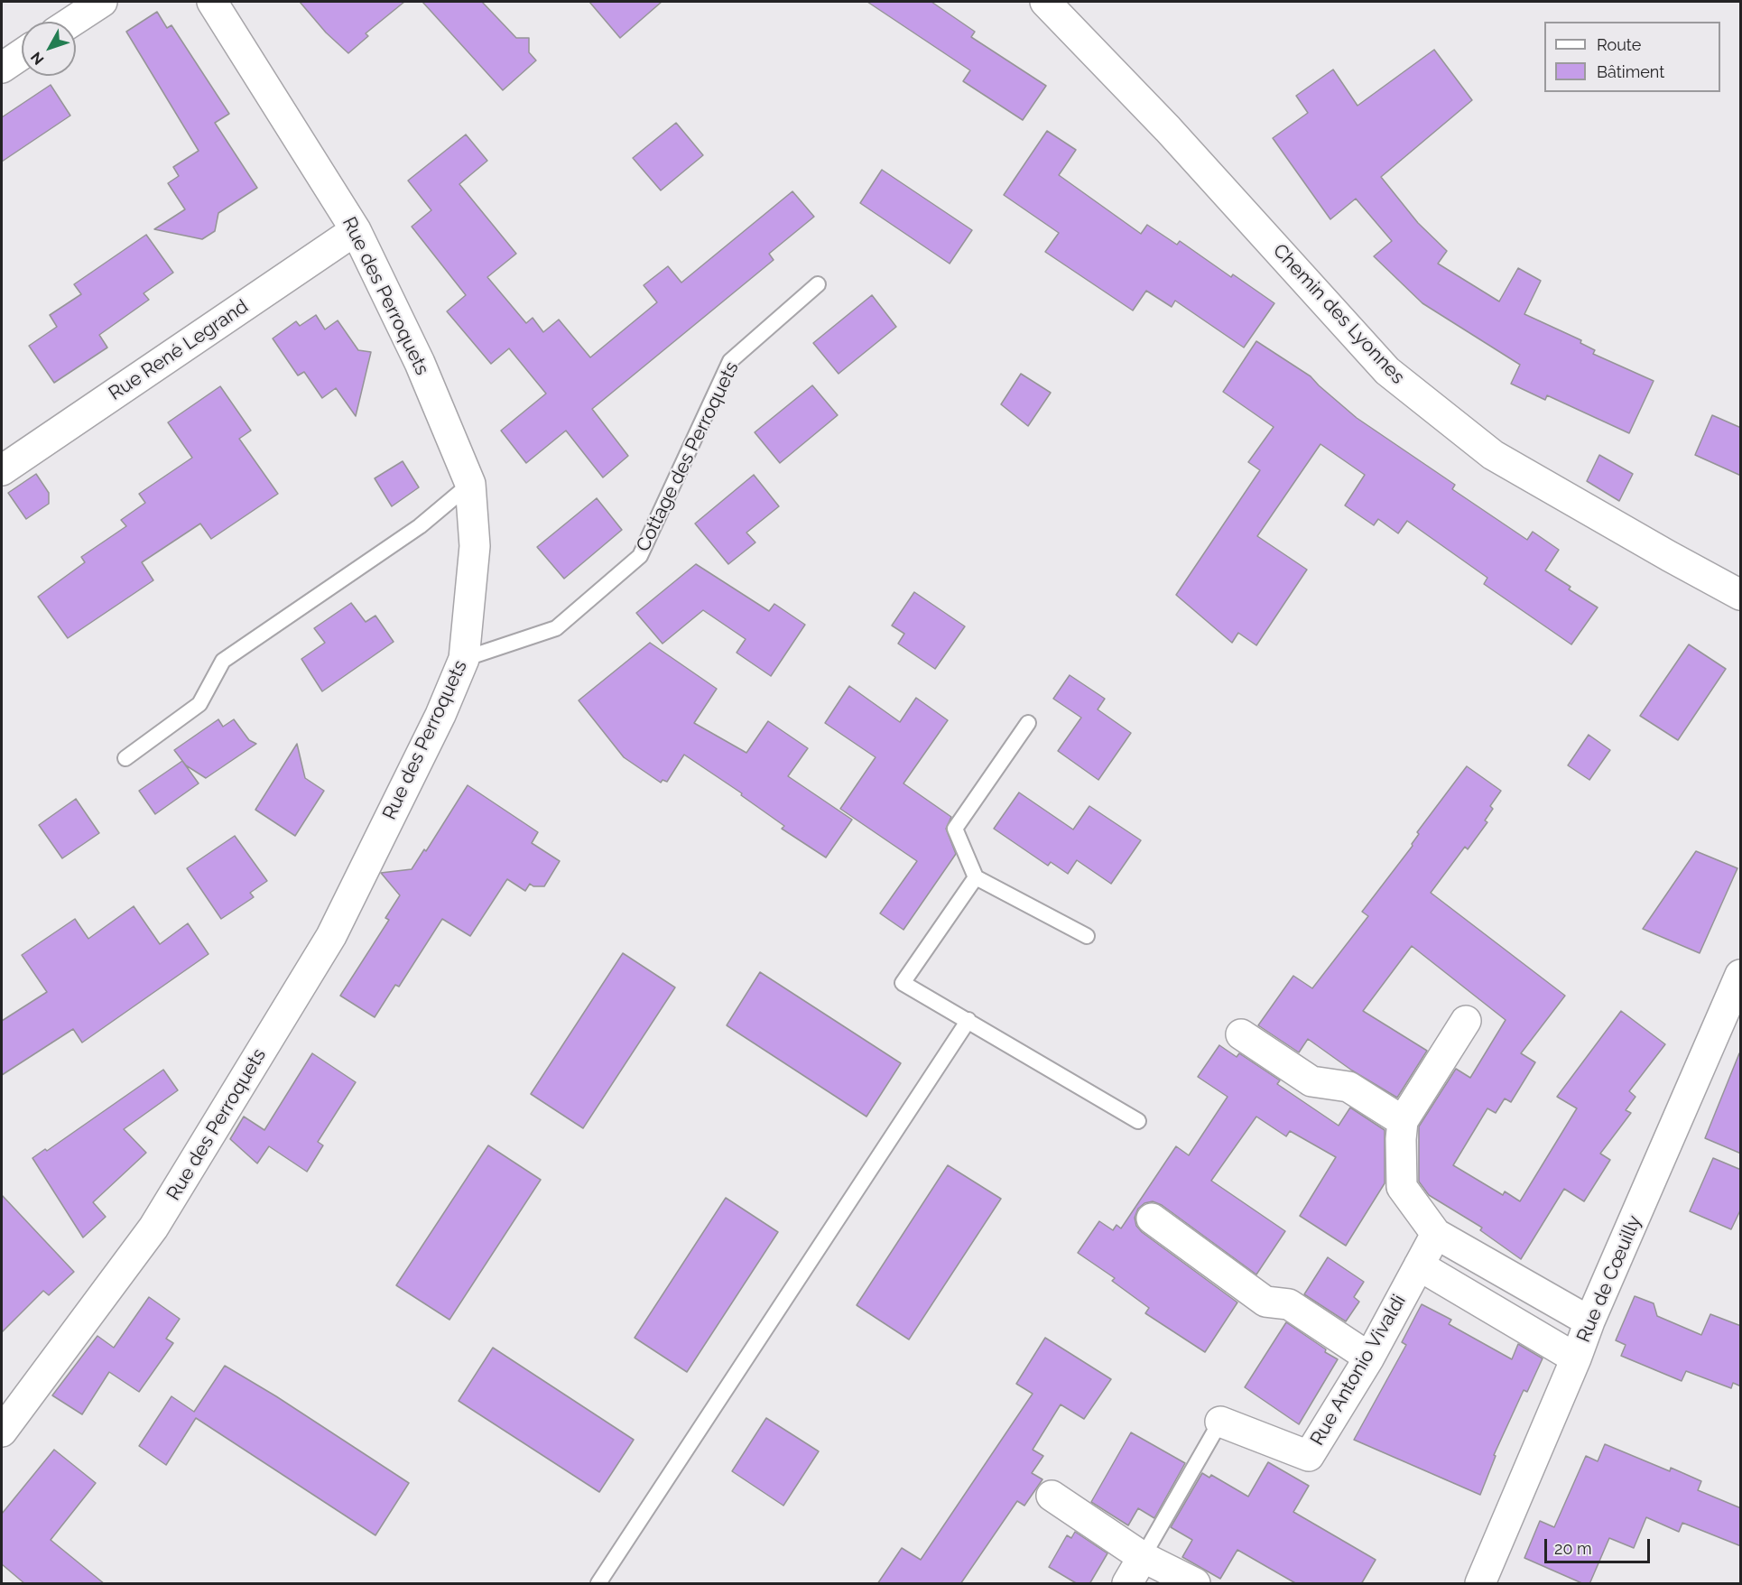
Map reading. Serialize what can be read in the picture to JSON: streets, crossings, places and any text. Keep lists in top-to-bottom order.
{
  "streets": {
    "street": [
      "Rue des Perroquets",
      "Chemin des Lyonnes",
      "Rue René Legrand",
      "Rue de Cœuilly",
      "Rue Antonio Vivaldi"
    ],
    "lane": ["Cottage des Perroquets"]
  },
  "crossings": [
    ["Rue des Perroquets", "Rue René Legrand"],
    ["Rue des Perroquets", "Cottage des Perroquets"]
  ],
  "legend": ["Route", "Bâtiment"],
  "scale_bar": "20 m",
  "north": "bottom left"
}
